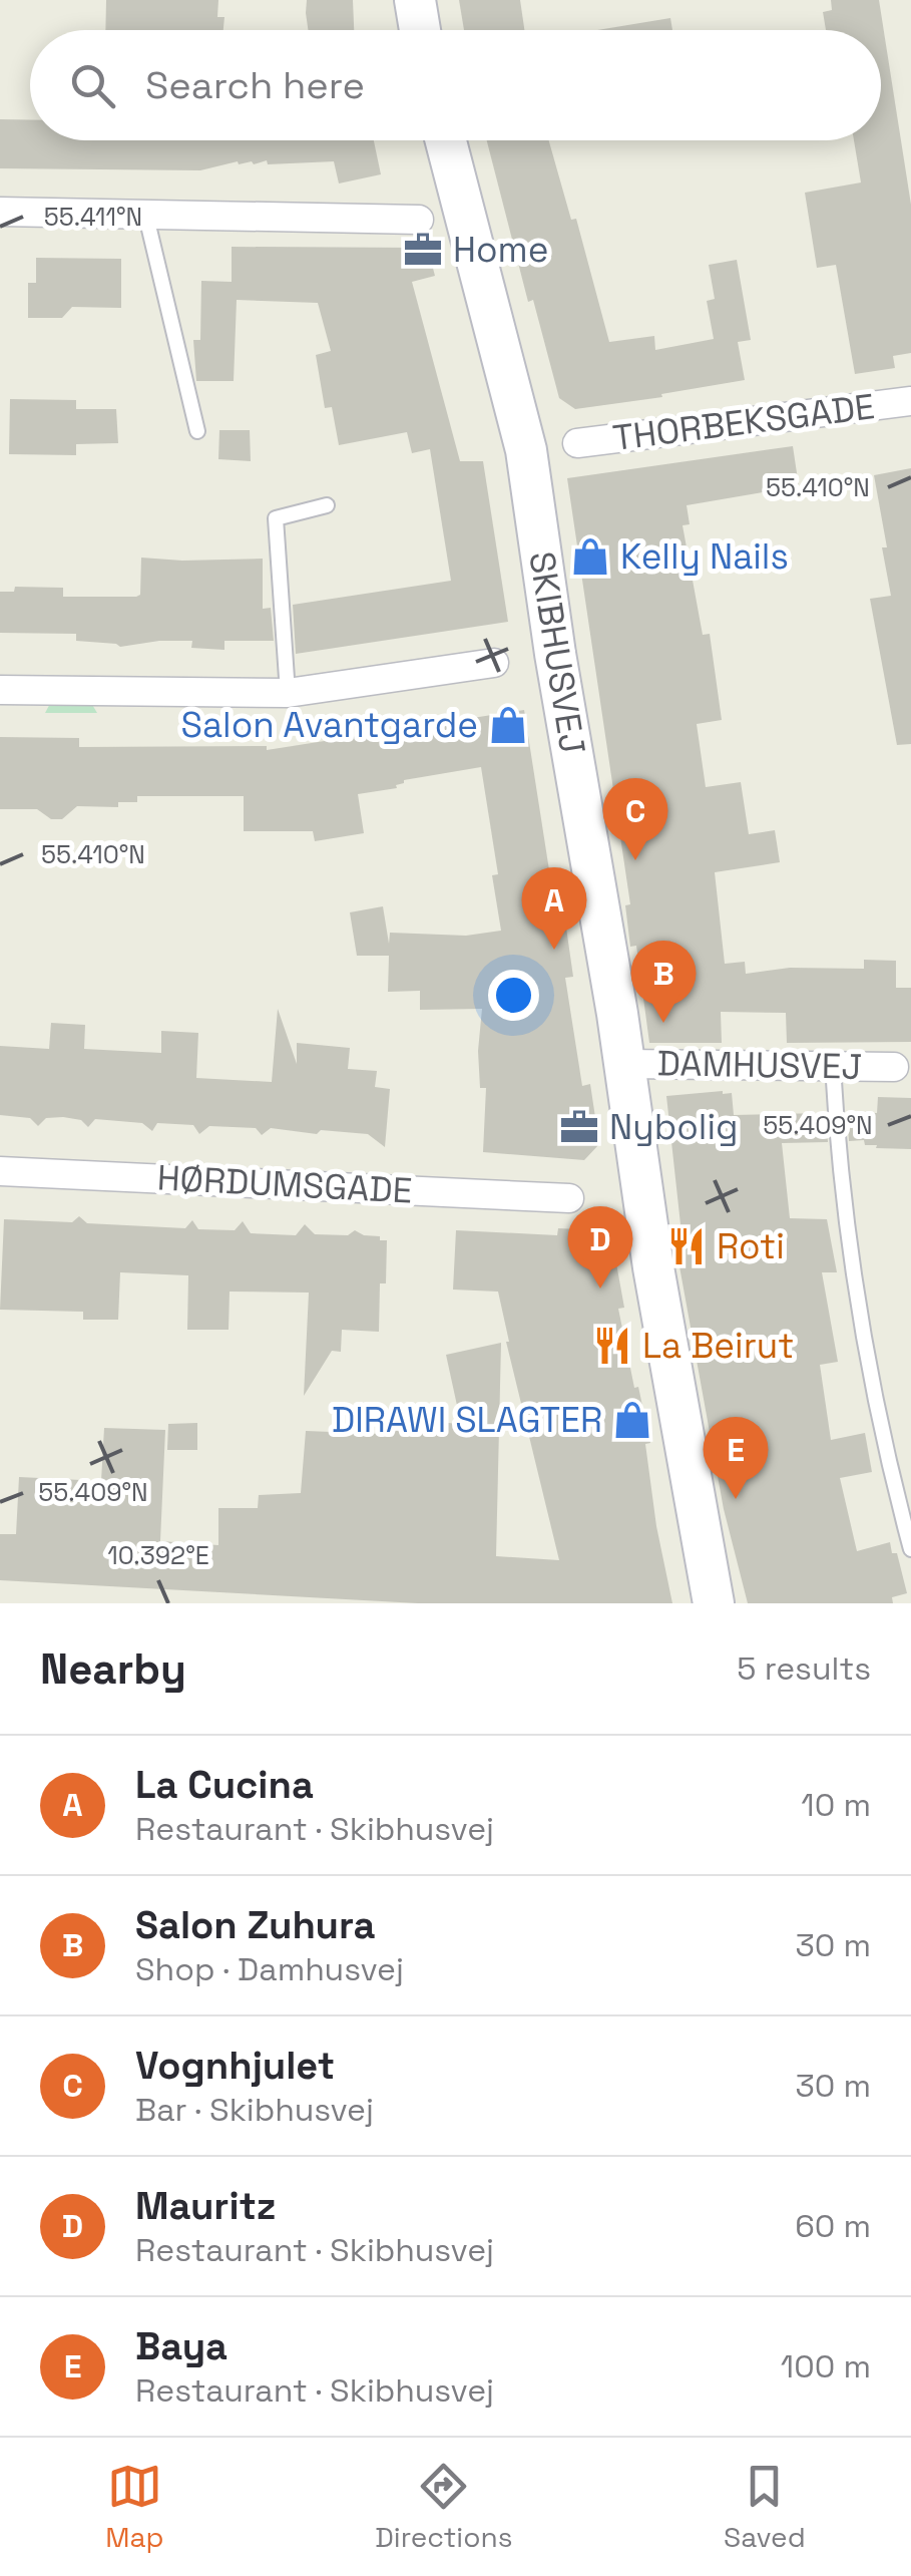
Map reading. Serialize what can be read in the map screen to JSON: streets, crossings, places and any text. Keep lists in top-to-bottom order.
{
  "streets": {
    "street": [
      "THORBEKSGADE",
      "SKIBHUSVEJ",
      "DAMHUSVEJ",
      "HØRDUMSGADE"
    ]
  },
  "crossings": [
    ["SKIBHUSVEJ", "DAMHUSVEJ"]
  ],
  "places": {
    "office": ["Home", "Nybolig"],
    "shop": ["Kelly Nails", "Salon Avantgarde", "DIRAWI SLAGTER"],
    "restaurant": ["Roti", "La Beirut"]
  },
  "page": {
    "search": "Search here",
    "pins": [
      "C",
      "A",
      "B",
      "D",
      "E"
    ],
    "heading": ["Nearby", "5 results"],
    "list": [
      {
        "mark": "A",
        "name": "La Cucina",
        "note": "Restaurant · Skibhusvej",
        "value": "10 m"
      },
      {
        "mark": "B",
        "name": "Salon Zuhura",
        "note": "Shop · Damhusvej",
        "value": "30 m"
      },
      {
        "mark": "C",
        "name": "Vognhjulet",
        "note": "Bar · Skibhusvej",
        "value": "30 m"
      },
      {
        "mark": "D",
        "name": "Mauritz",
        "note": "Restaurant · Skibhusvej",
        "value": "60 m"
      },
      {
        "mark": "E",
        "name": "Baya",
        "note": "Restaurant · Skibhusvej",
        "value": "100 m"
      }
    ],
    "nav": ["Map", "Directions", "Saved"]
  },
  "coordinates": [
    "55.411°N",
    "55.410°N",
    "55.409°N",
    "10.392°E"
  ]
}
